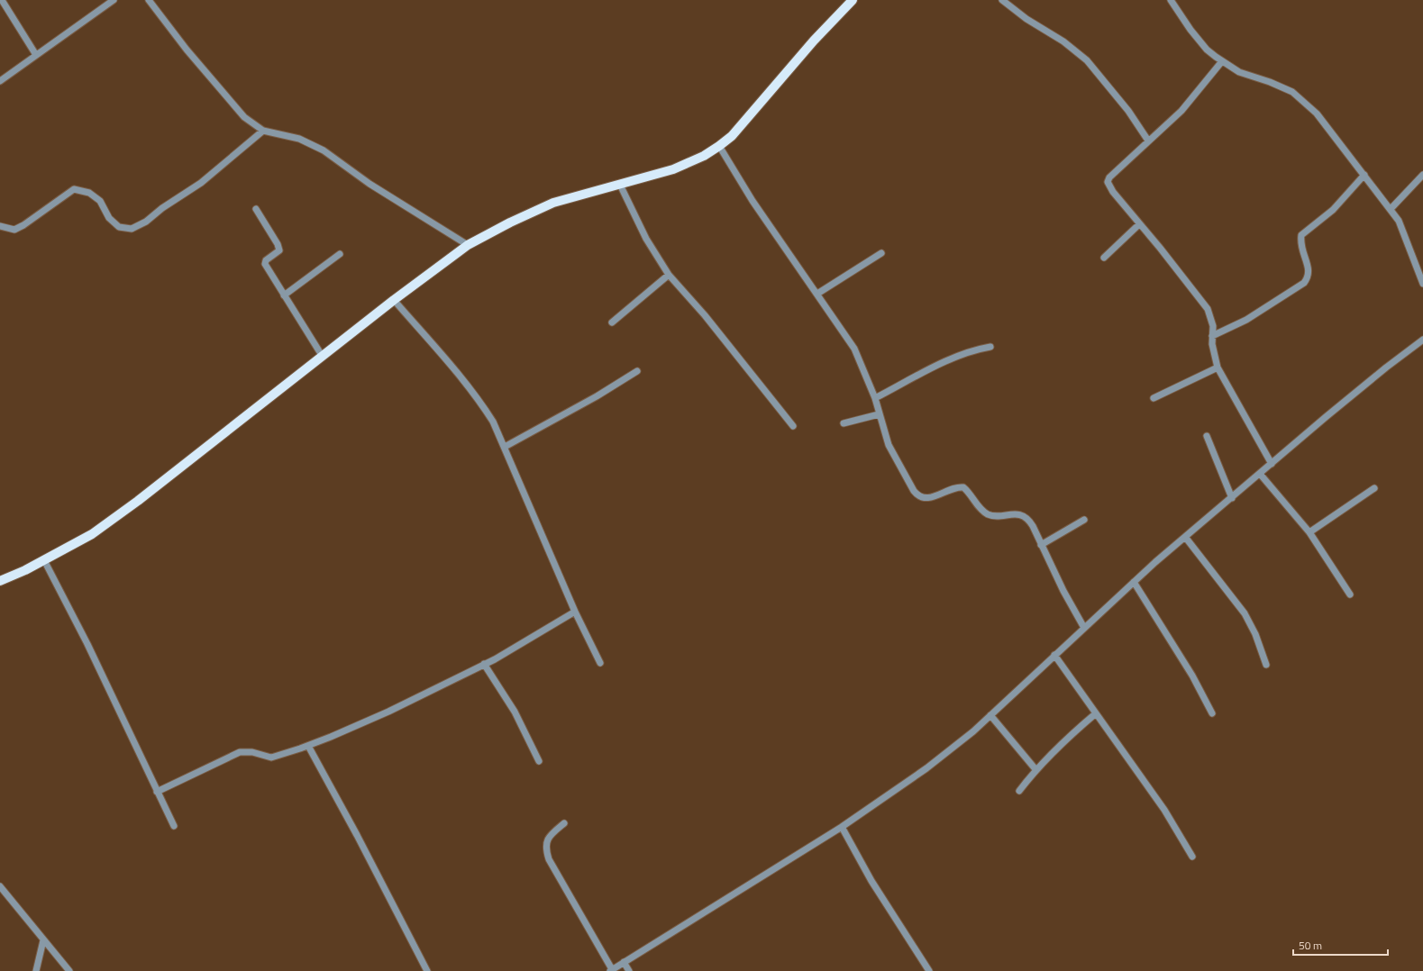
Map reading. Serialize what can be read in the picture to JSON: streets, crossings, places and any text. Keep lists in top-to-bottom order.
{
  "scale_bar": "50 m"
}
